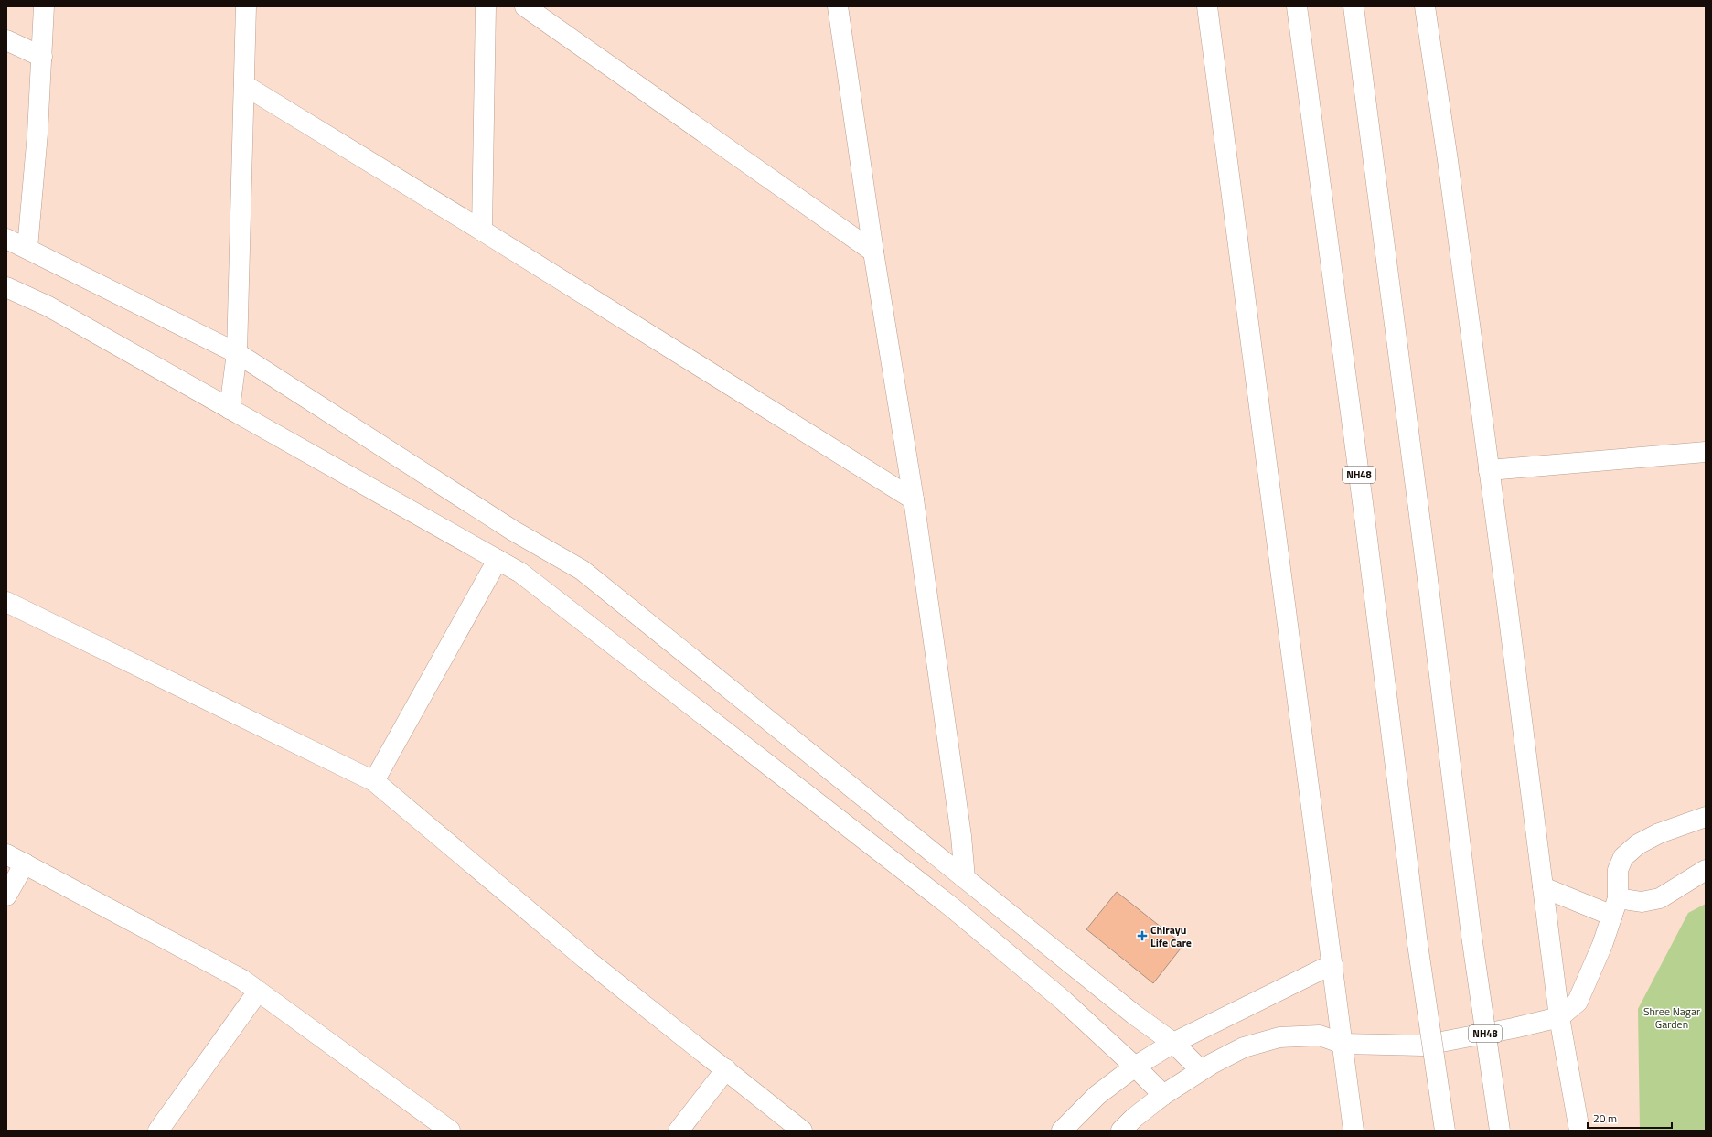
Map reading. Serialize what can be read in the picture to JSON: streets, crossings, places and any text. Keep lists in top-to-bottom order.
{
  "streets": {
    "main road": ["NH48"]
  },
  "parks": ["Shree Nagar Garden"],
  "places": {
    "health": ["Chirayu Life Care"]
  },
  "scale_bar": "20 m"
}
